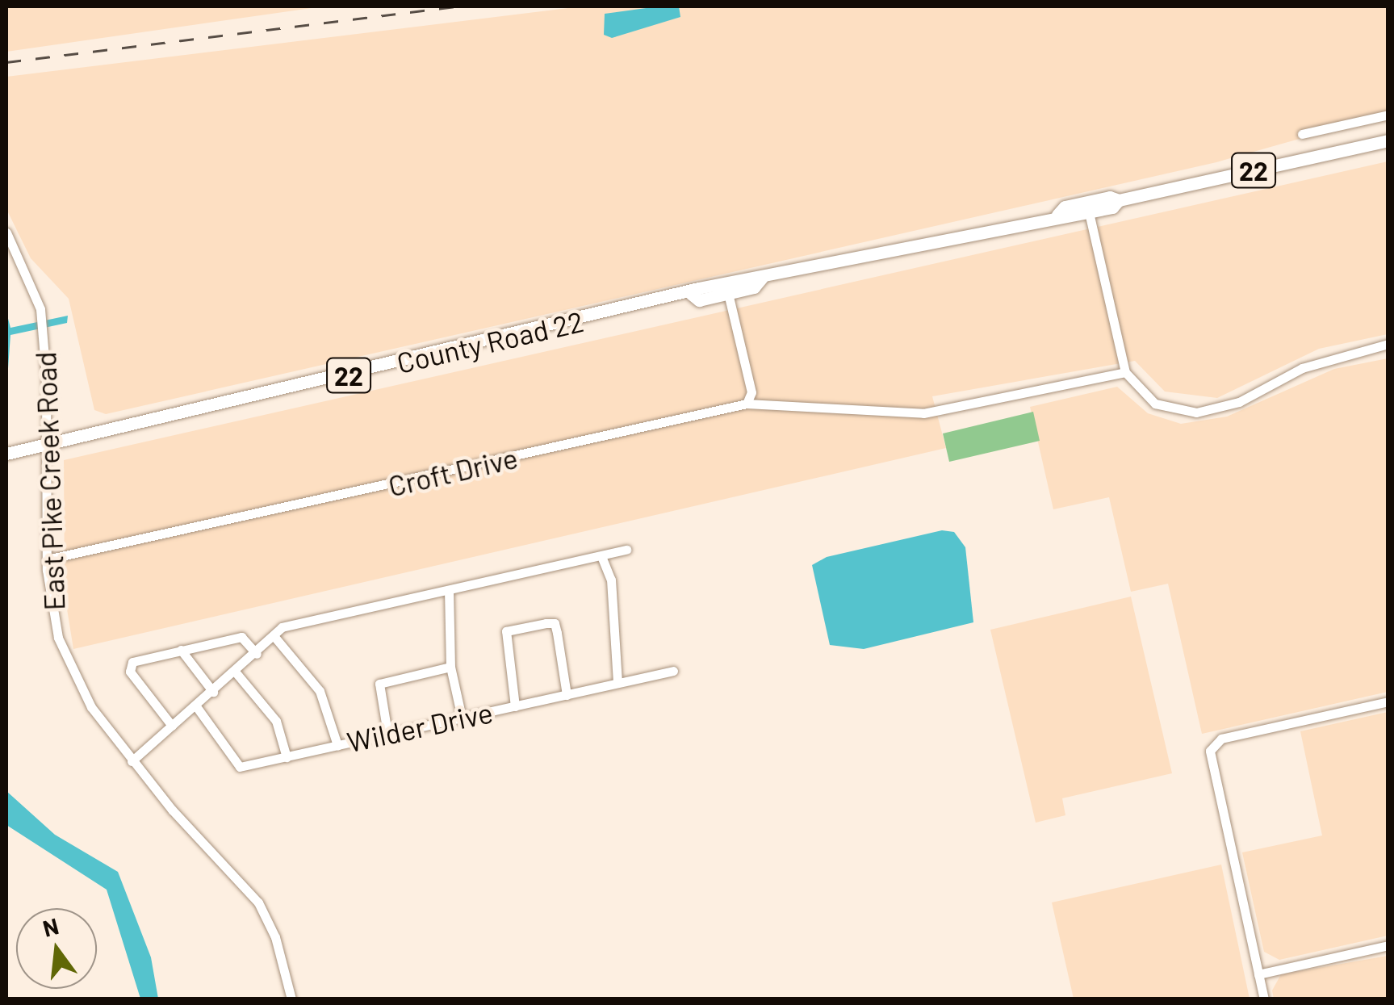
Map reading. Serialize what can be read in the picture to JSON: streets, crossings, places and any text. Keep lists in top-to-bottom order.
{
  "streets": {
    "main road": ["22", "County Road 22"],
    "street": ["Croft Drive", "East Pike Creek Road", "Wilder Drive"]
  },
  "crossings": [
    ["County Road 22", "East Pike Creek Road"],
    ["Croft Drive", "East Pike Creek Road"]
  ],
  "north": "top"
}
